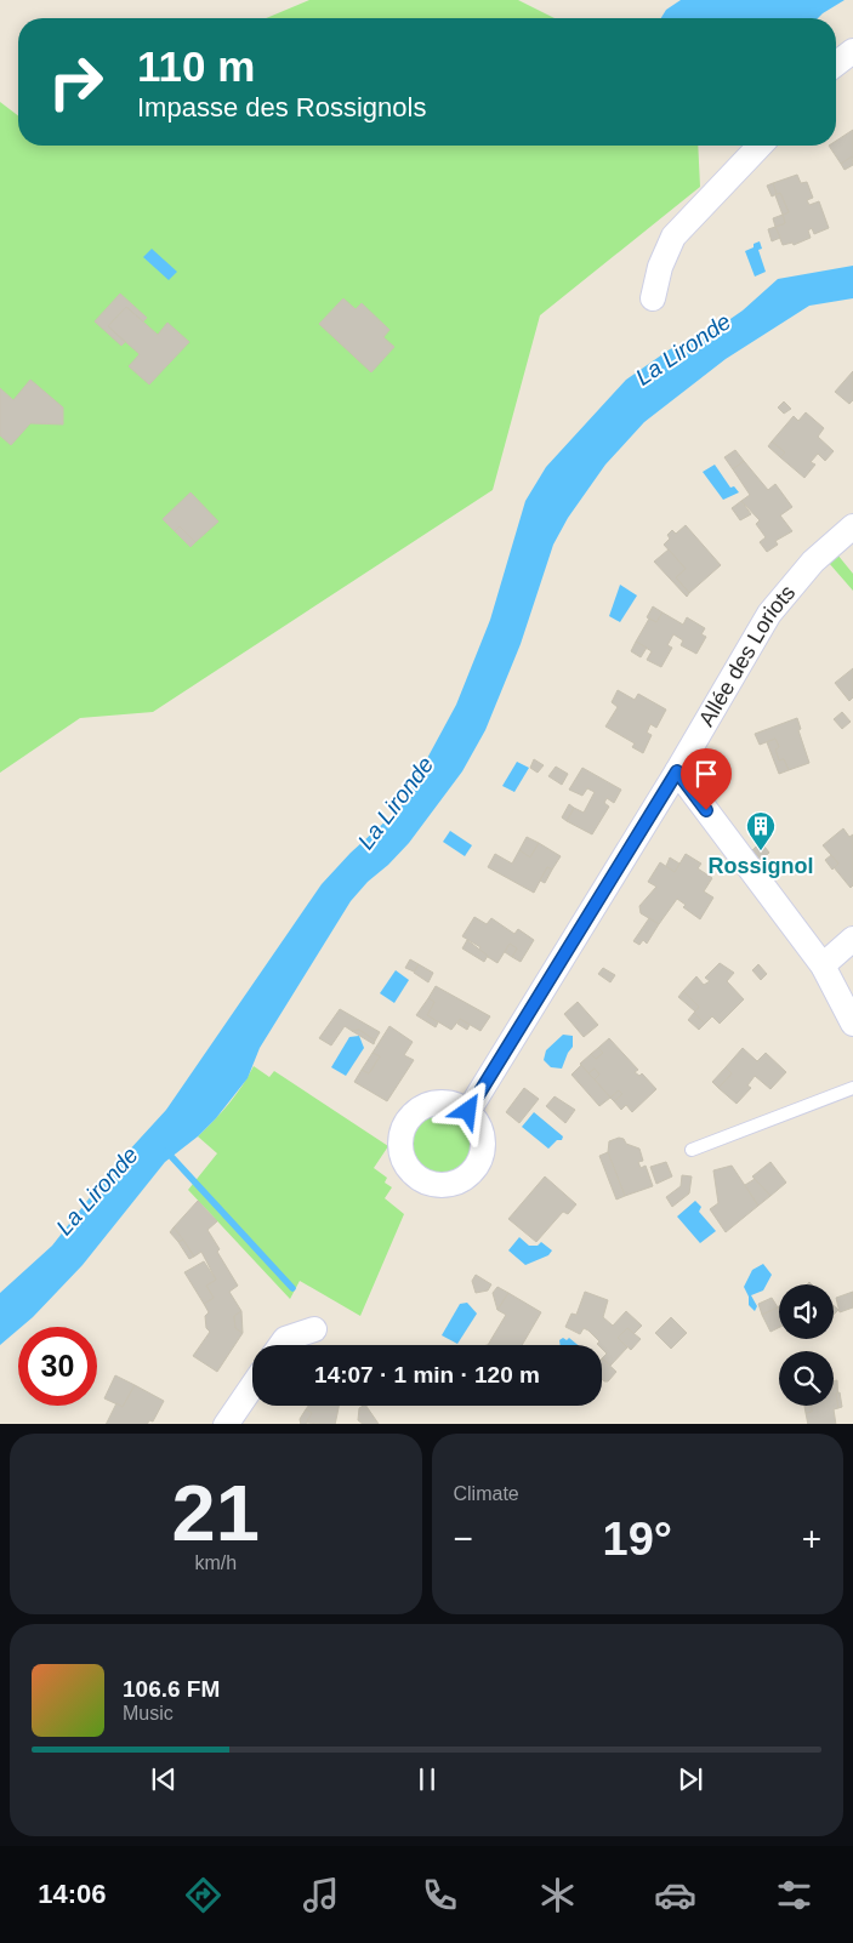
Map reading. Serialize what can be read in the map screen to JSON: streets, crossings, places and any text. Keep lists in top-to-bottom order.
{
  "streets": {
    "street": ["Allée des Loriots"]
  },
  "water": ["La Lironde"],
  "places": {
    "building": ["Rossignol"]
  },
  "page": {
    "turn": ["110 m", "Impasse des Rossignols"],
    "limit": "30",
    "trip": "14:07 · 1 min · 120 m",
    "tile": [
      ["21", "km/h"],
      "Climate"
    ],
    "heat": ["−", "19°", "+"],
    "song": ["106.6 FM", "Music"],
    "tabs": "14:06"
  }
}
